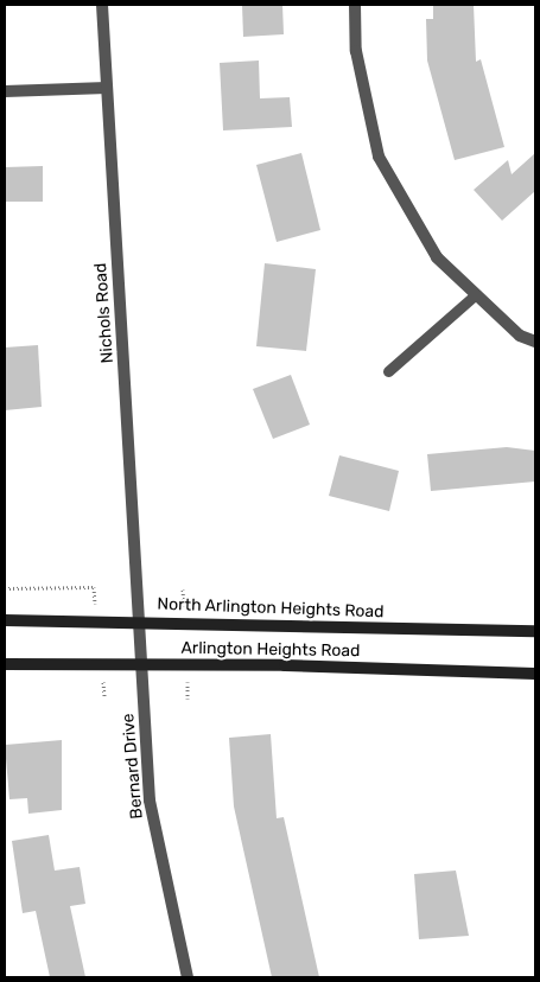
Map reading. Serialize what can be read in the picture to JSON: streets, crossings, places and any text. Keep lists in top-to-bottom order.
{
  "streets": {
    "main road": ["North Arlington Heights Road", "Arlington Heights Road"],
    "street": ["Nichols Road", "Bernard Drive"]
  },
  "crossings": [
    ["Nichols Road", "North Arlington Heights Road"],
    ["Nichols Road", "Bernard Drive"],
    ["North Arlington Heights Road", "Bernard Drive"],
    ["Arlington Heights Road", "Bernard Drive"]
  ]
}
